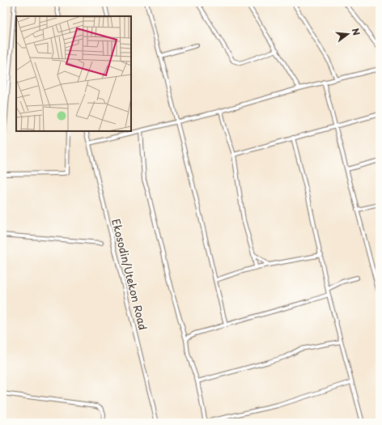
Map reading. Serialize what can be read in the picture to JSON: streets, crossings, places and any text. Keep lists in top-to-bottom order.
{
  "streets": {
    "street": ["Ekosodin/Utekon Road"]
  },
  "north": "right"
}
